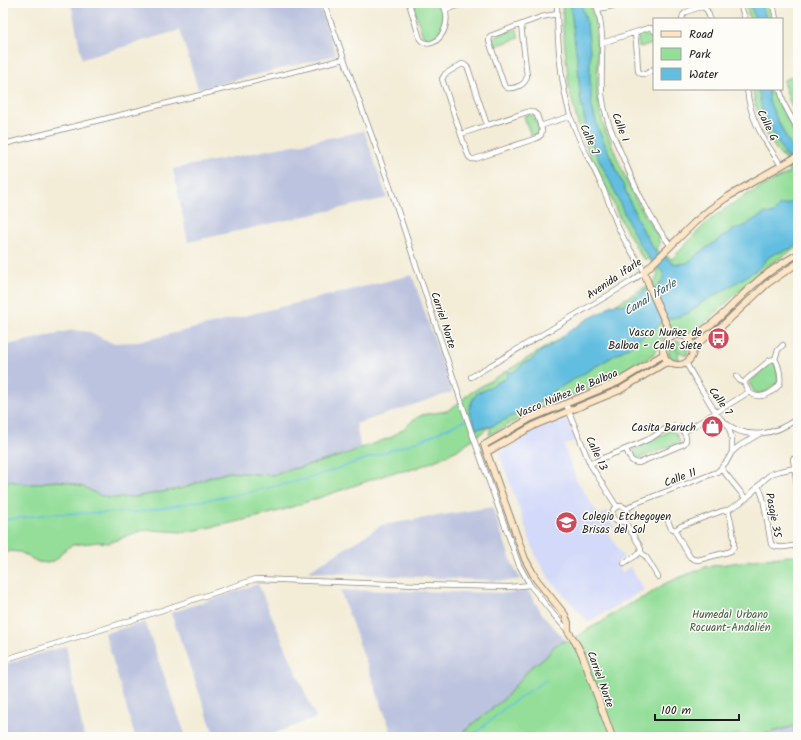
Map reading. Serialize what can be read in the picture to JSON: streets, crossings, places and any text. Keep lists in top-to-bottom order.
{
  "streets": {
    "street": [
      "Calle G",
      "Calle I",
      "Calle J",
      "Avenida Ifarle",
      "Carriel Norte",
      "Vasco Núñez de Balboa",
      "Calle 7",
      "Calle 13",
      "Calle 11",
      "Pasaje 35"
    ]
  },
  "crossings": [
    ["Calle G", "Avenida Ifarle"],
    ["Calle I", "Avenida Ifarle"],
    ["Calle J", "Avenida Ifarle"],
    ["Carriel Norte", "Vasco Núñez de Balboa"],
    ["Vasco Núñez de Balboa", "Calle 7"],
    ["Vasco Núñez de Balboa", "Calle 13"],
    ["Calle 7", "Calle 11"],
    ["Calle 13", "Calle 11"]
  ],
  "water": ["Canal Ifarle"],
  "parks": ["Humedal Urbano Rocuant-Andalién"],
  "places": {
    "bus stop": ["Vasco Nuñez de Balboa - Calle Siete"],
    "shop": ["Casita Baruch"],
    "school or university": ["Colegio Etchegoyen Brisas del Sol"]
  },
  "legend": ["Road", "Park", "Water"],
  "scale_bar": "100 m"
}
